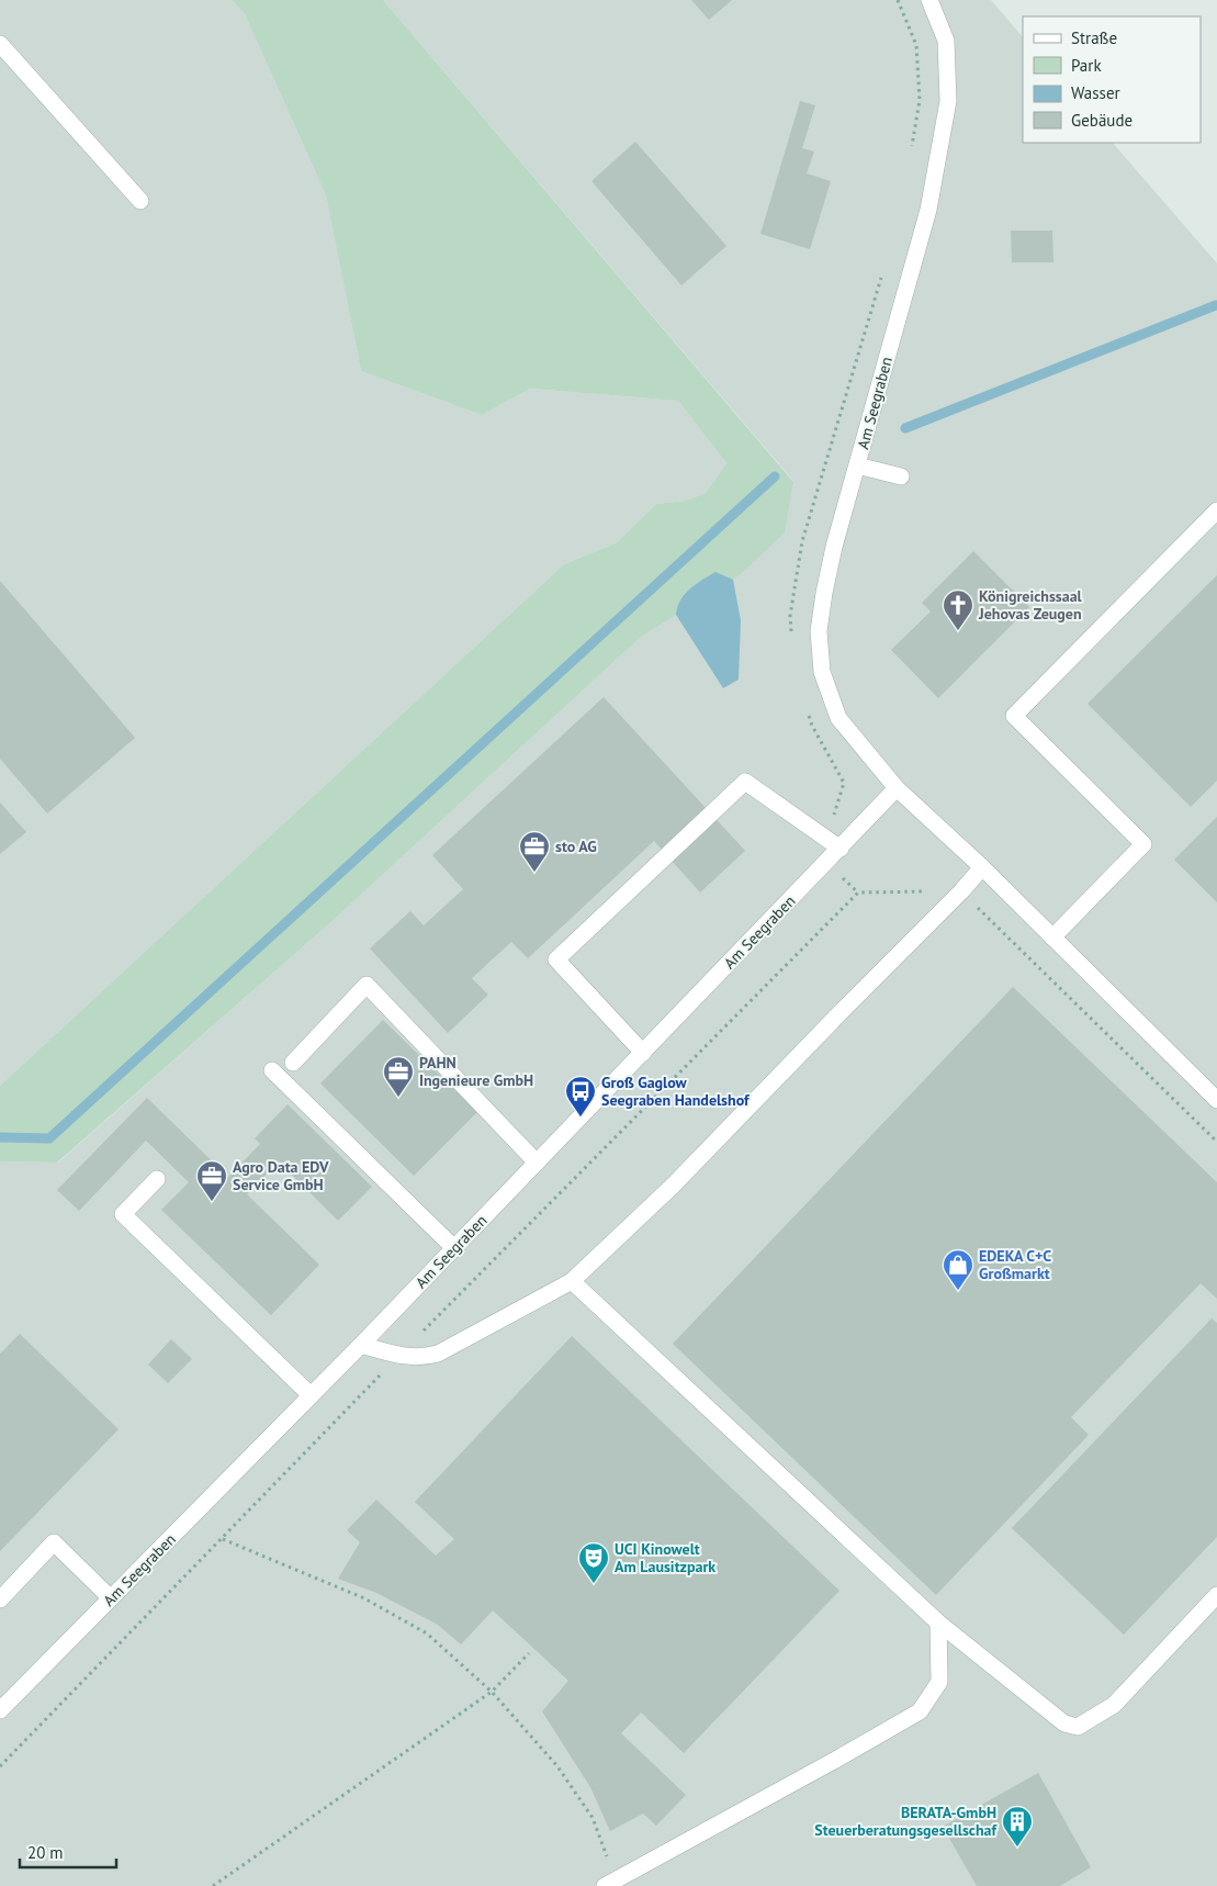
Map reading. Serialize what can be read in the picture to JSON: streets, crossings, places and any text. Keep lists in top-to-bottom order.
{
  "streets": {
    "street": ["Am Seegraben"]
  },
  "places": {
    "church": ["Königreichssaal Jehovas Zeugen"],
    "office": ["sto AG", "PAHN Ingenieure GmbH", "Agro Data EDV Service GmbH"],
    "bus stop": ["Groß Gaglow Seegraben Handelshof"],
    "shop": ["EDEKA C+C Großmarkt"],
    "theatre": ["UCI Kinowelt Am Lausitzpark"],
    "building": ["BERATA-GmbH Steuerberatungsgesellschaf"]
  },
  "legend": [
    "Straße",
    "Park",
    "Wasser",
    "Gebäude"
  ],
  "scale_bar": "20 m"
}
